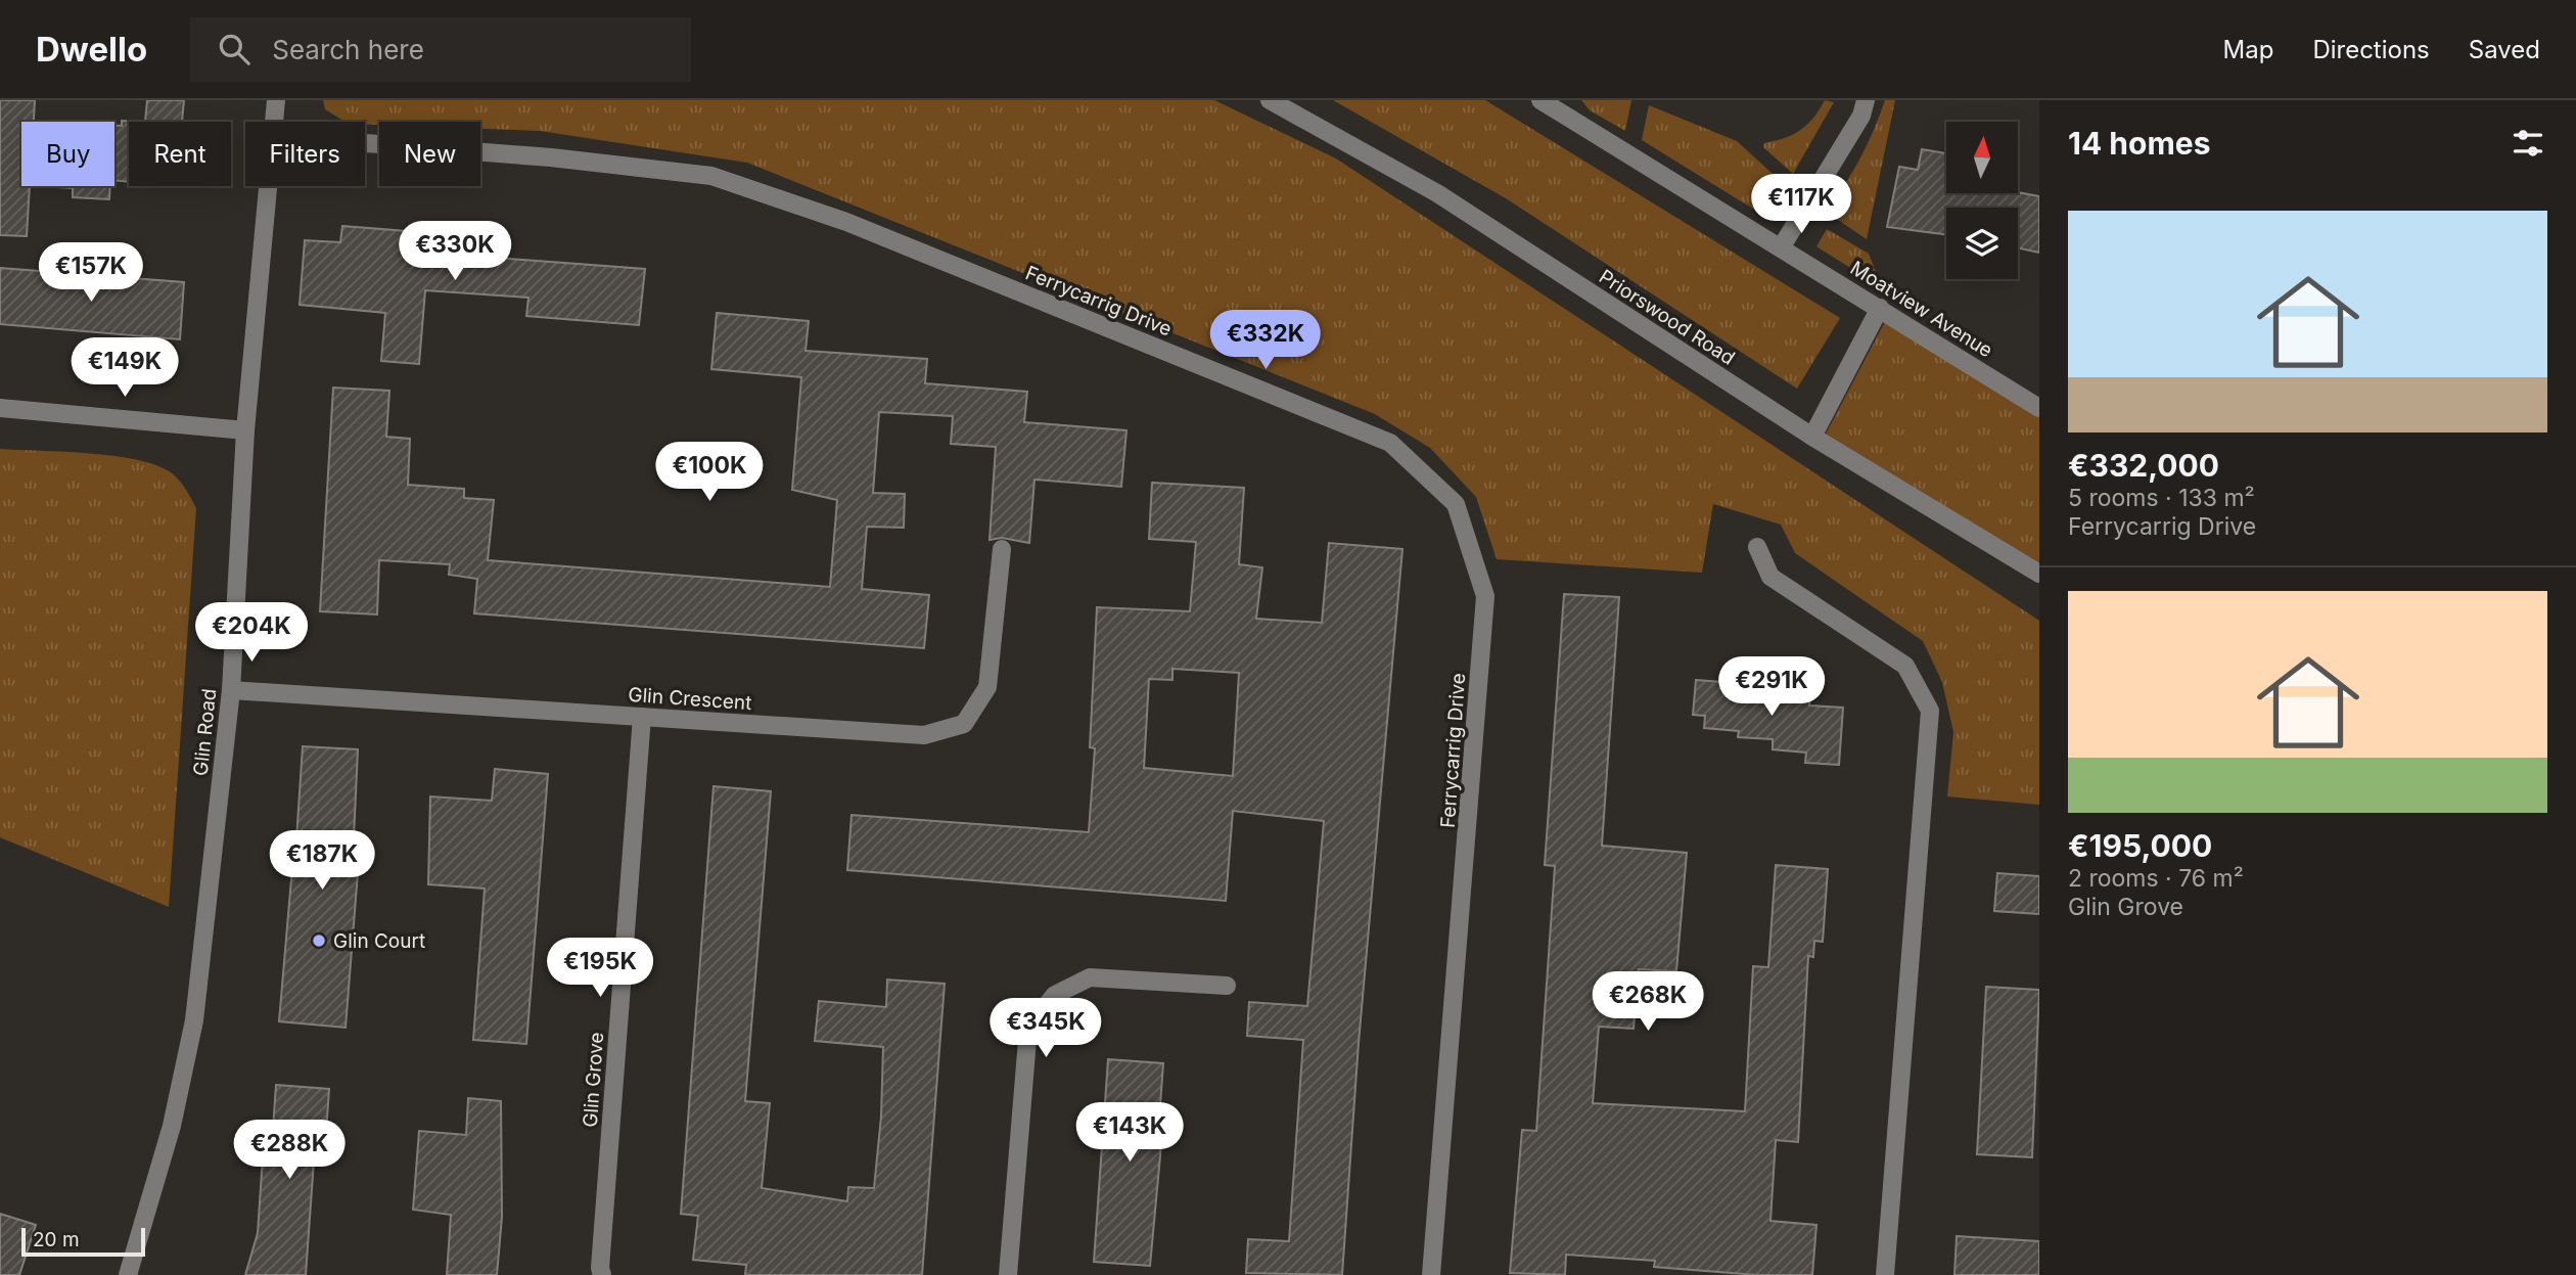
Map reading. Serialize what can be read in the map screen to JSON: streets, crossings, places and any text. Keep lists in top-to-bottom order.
{
  "streets": {
    "street": [
      "Ferrycarrig Drive",
      "Moatview Avenue",
      "Priorswood Road",
      "Glin Crescent",
      "Glin Road",
      "Glin Grove"
    ]
  },
  "crossings": [
    ["Glin Crescent", "Glin Road"],
    ["Glin Crescent", "Glin Grove"]
  ],
  "places": ["Glin Court"],
  "scale_bar": "20 m",
  "north": "top",
  "page": {
    "header": "Dwello",
    "search": "Search here",
    "nav": ["Map", "Directions", "Saved"],
    "heading": "14 homes",
    "chip": [
      "Buy",
      "Rent",
      "Filters",
      "New"
    ],
    "price": [
      "€117K",
      "€330K",
      "€157K",
      "€332K",
      "€149K",
      "€100K",
      "€204K",
      "€291K",
      "€187K",
      "€195K",
      "€268K",
      "€345K",
      "€143K",
      "€288K"
    ],
    "list": [
      {
        "name": "€332,000",
        "note": "5 rooms · 133 m² · Ferrycarrig Drive"
      },
      {
        "name": "€195,000",
        "note": "2 rooms · 76 m² · Glin Grove"
      }
    ],
    "scale": "20 m"
  }
}
